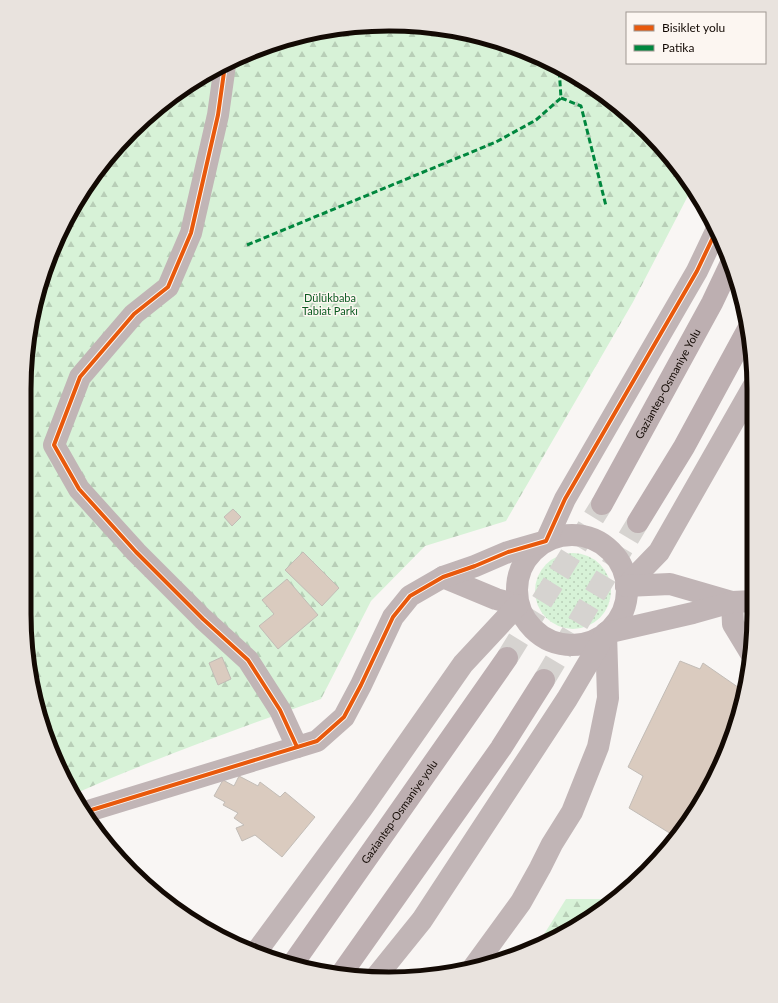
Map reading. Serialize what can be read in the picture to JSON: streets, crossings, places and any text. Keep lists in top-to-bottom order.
{
  "streets": {
    "highway": ["Gaziantep-Osmaniye Yolu", "Gaziantep-Osmaniye yolu"]
  },
  "parks": ["Dülükbaba Tabiat Parkı"],
  "legend": ["Bisiklet yolu", "Patika"]
}
